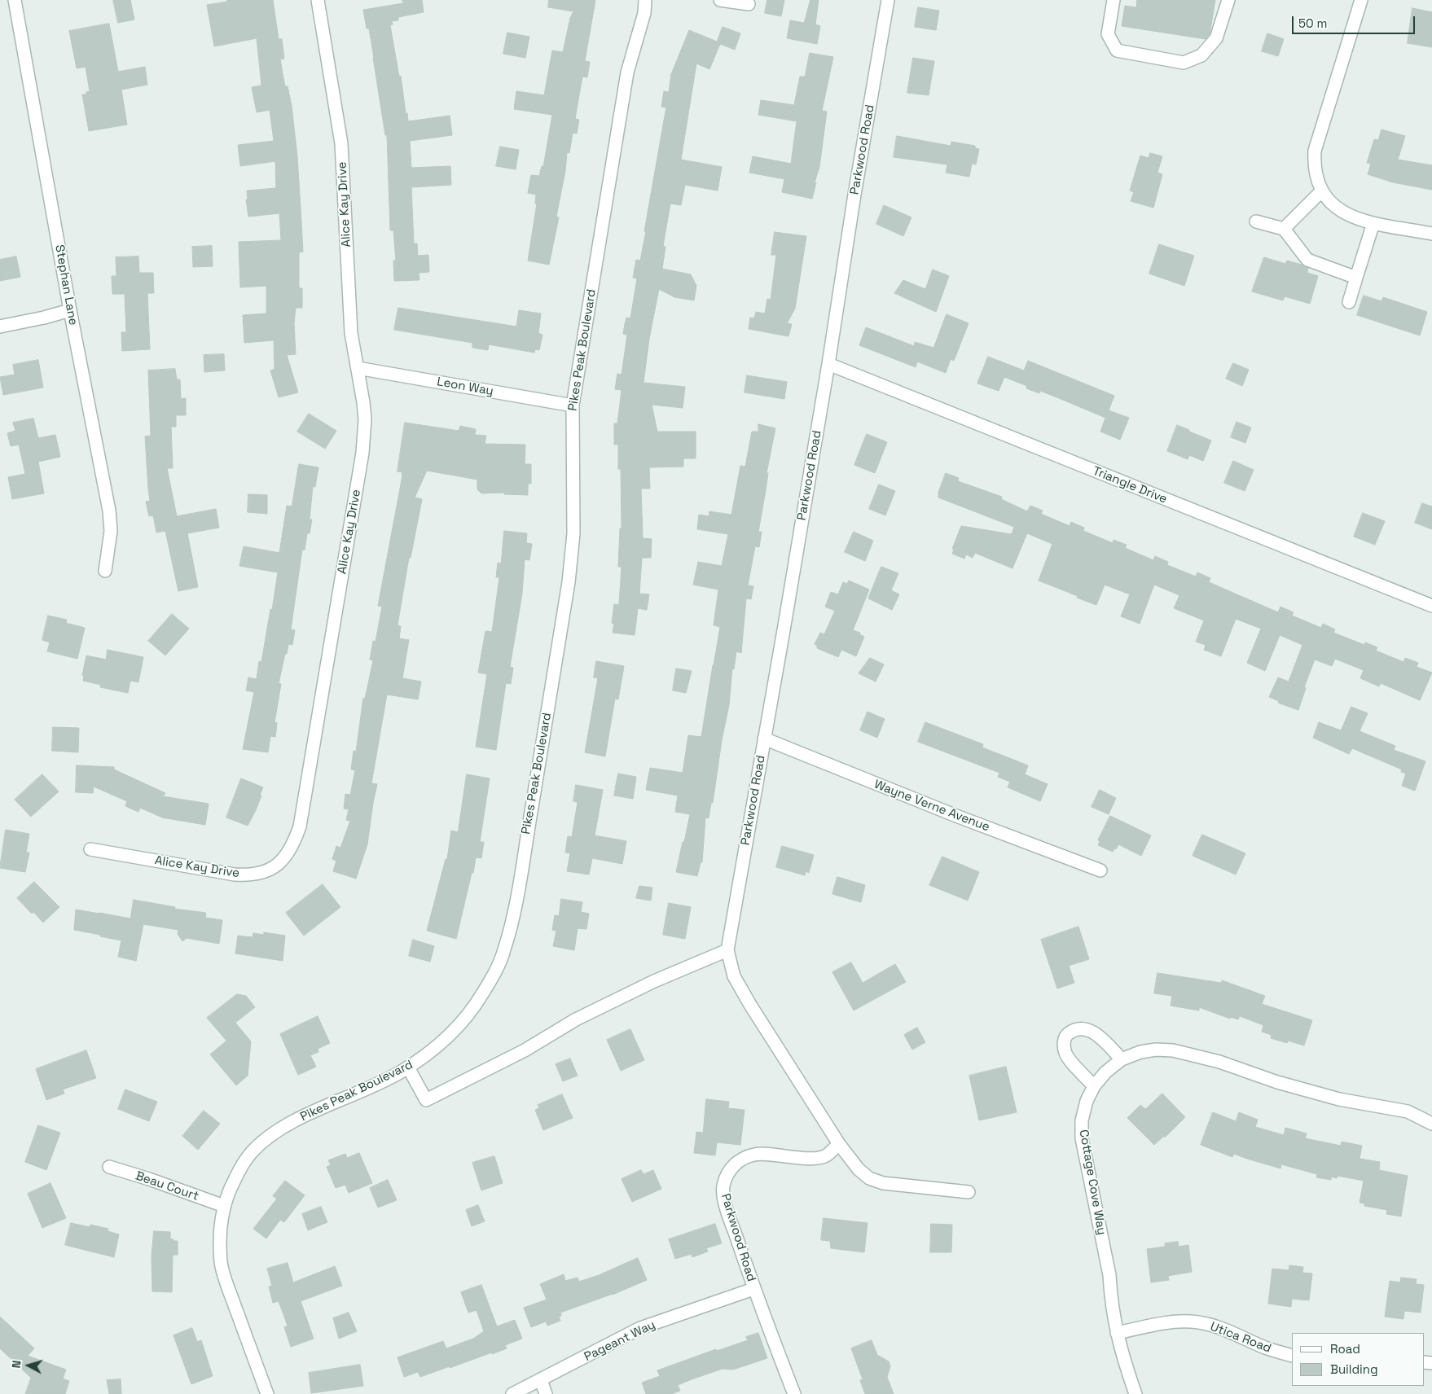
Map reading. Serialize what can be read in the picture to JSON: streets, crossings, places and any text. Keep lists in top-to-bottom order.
{
  "streets": {
    "street": [
      "Parkwood Road",
      "Alice Kay Drive",
      "Stephan Lane",
      "Pikes Peak Boulevard",
      "Leon Way",
      "Triangle Drive",
      "Wayne Verne Avenue",
      "Cottage Cove Way",
      "Beau Court",
      "Utica Road",
      "Pageant Way"
    ]
  },
  "crossings": [
    ["Parkwood Road", "Triangle Drive"],
    ["Parkwood Road", "Wayne Verne Avenue"],
    ["Parkwood Road", "Pageant Way"],
    ["Alice Kay Drive", "Leon Way"],
    ["Pikes Peak Boulevard", "Leon Way"],
    ["Pikes Peak Boulevard", "Beau Court"],
    ["Cottage Cove Way", "Utica Road"]
  ],
  "legend": ["Road", "Building"],
  "scale_bar": "50 m",
  "north": "left"
}
